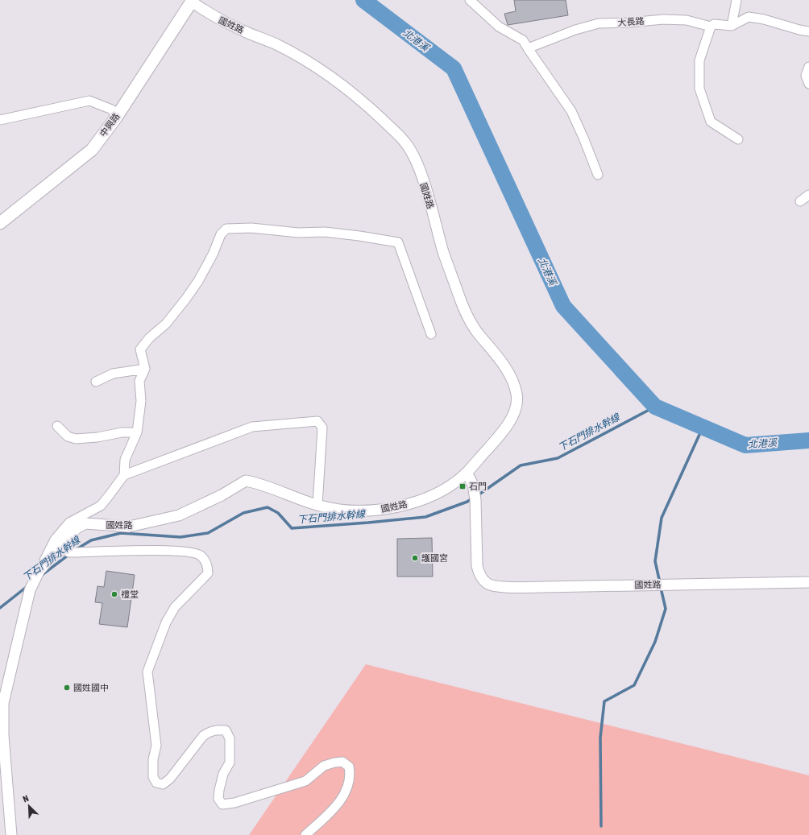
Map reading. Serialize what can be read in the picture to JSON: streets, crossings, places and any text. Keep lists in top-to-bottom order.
{
  "streets": {
    "main road": ["中興路"],
    "street": ["大長路", "國姓路"]
  },
  "crossings": [
    ["國姓路", "中興路"]
  ],
  "water": ["北港溪", "下石門排水幹線"],
  "places": {
    "transit": ["石門"],
    "other": ["護國宮", "禮堂", "國姓國中"]
  },
  "north": "top left"
}
